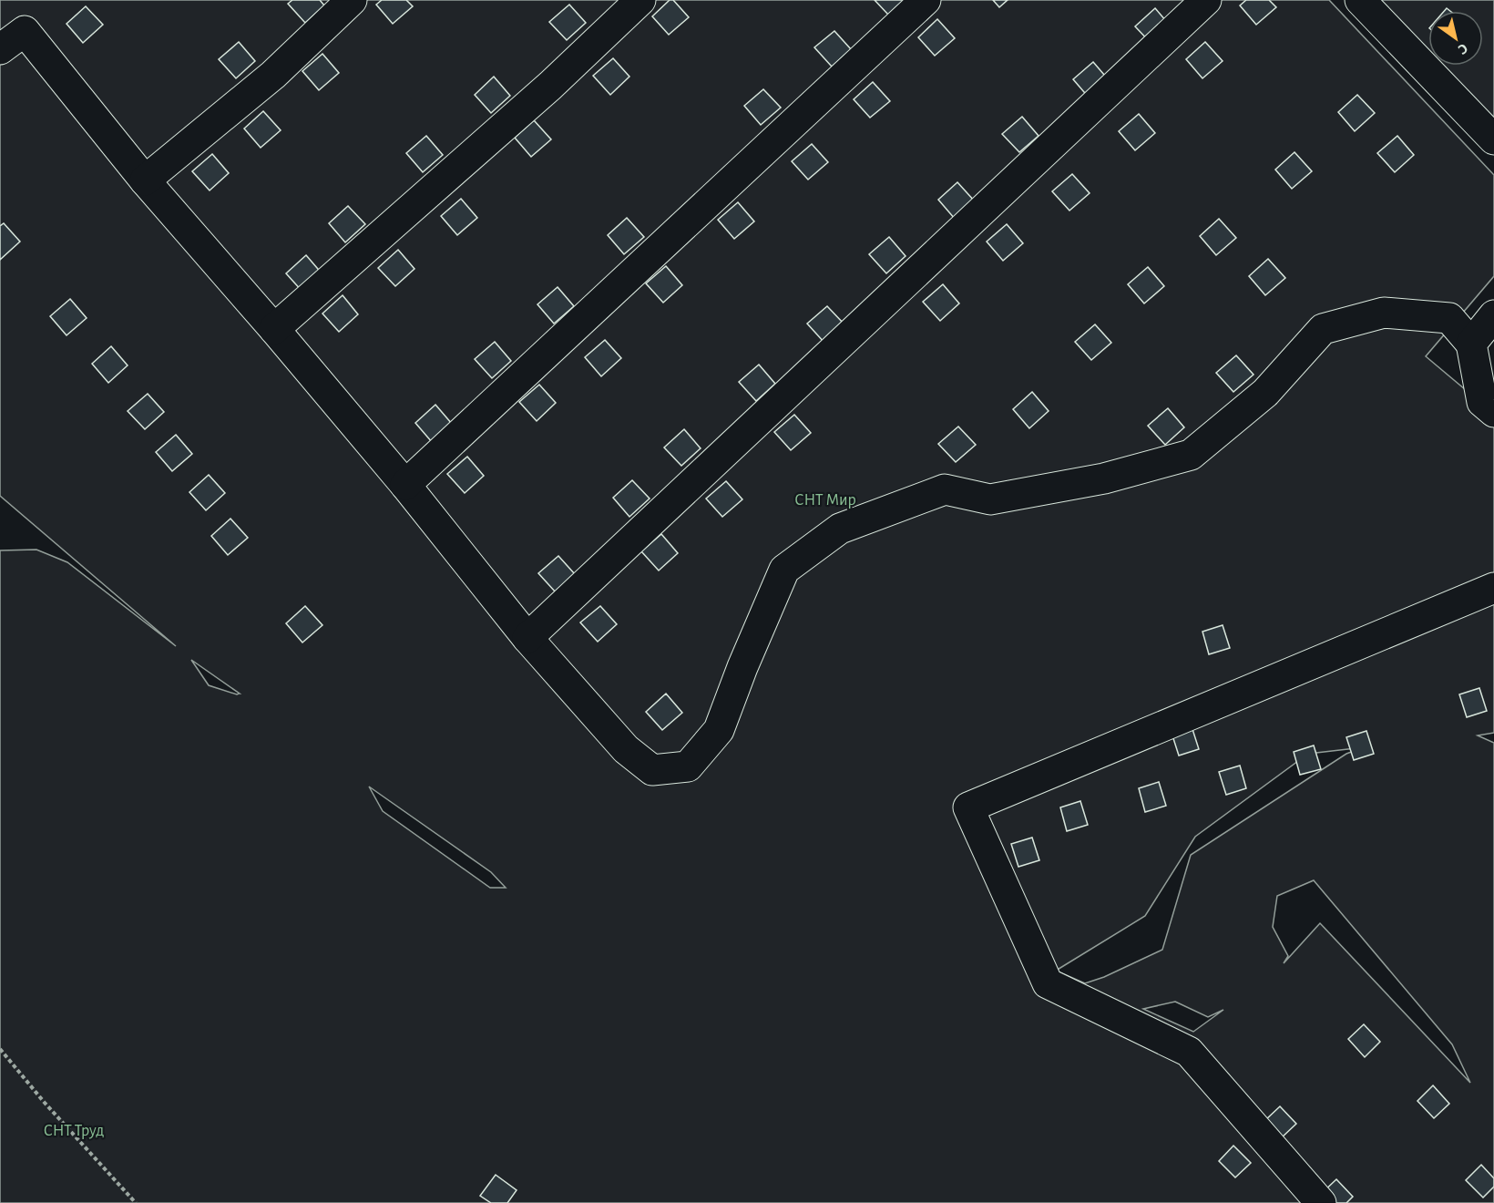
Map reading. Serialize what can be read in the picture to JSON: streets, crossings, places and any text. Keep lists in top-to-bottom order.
{
  "parks": ["СНТ Мир", "СНТ Труд"],
  "north": "bottom right"
}
